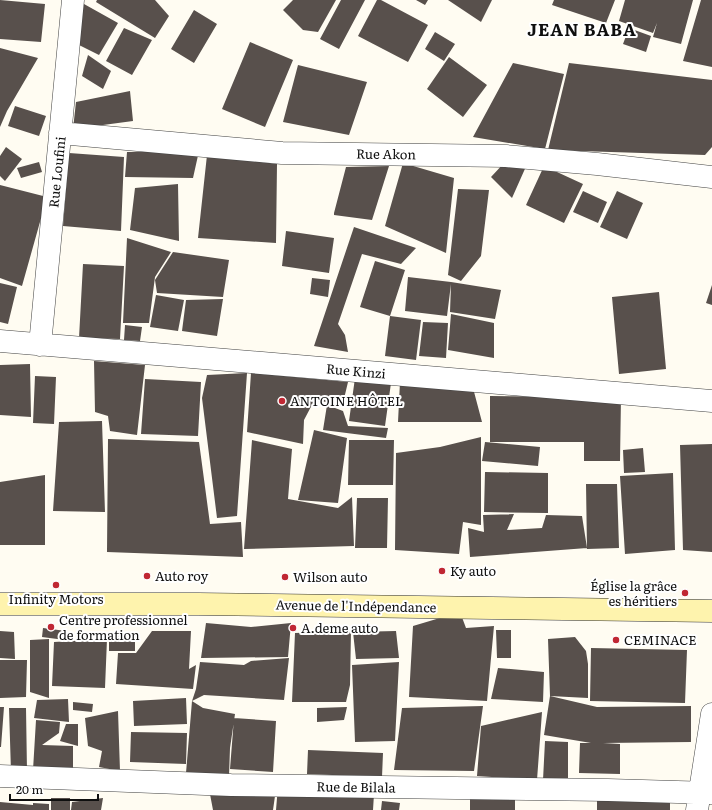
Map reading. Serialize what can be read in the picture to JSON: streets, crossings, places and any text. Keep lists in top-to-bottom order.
{
  "streets": {
    "street": [
      "Rue Akon",
      "Rue Loufini",
      "Rue Kinzi",
      "Avenue de l'Indépendance",
      "Rue de Bilala"
    ]
  },
  "crossings": [
    ["Rue Akon", "Rue Loufini"],
    ["Rue Loufini", "Rue Kinzi"]
  ],
  "districts": ["JEAN BABA"],
  "places": [
    "ANTOINE HÔTEL",
    "Ky auto",
    "Auto roy",
    "Wilson auto",
    "Infinity Motors",
    "Église la grâce es héritiers",
    "Centre professionnel de formation",
    "A.deme auto",
    "CEMINACE"
  ],
  "scale_bar": "20 m"
}
